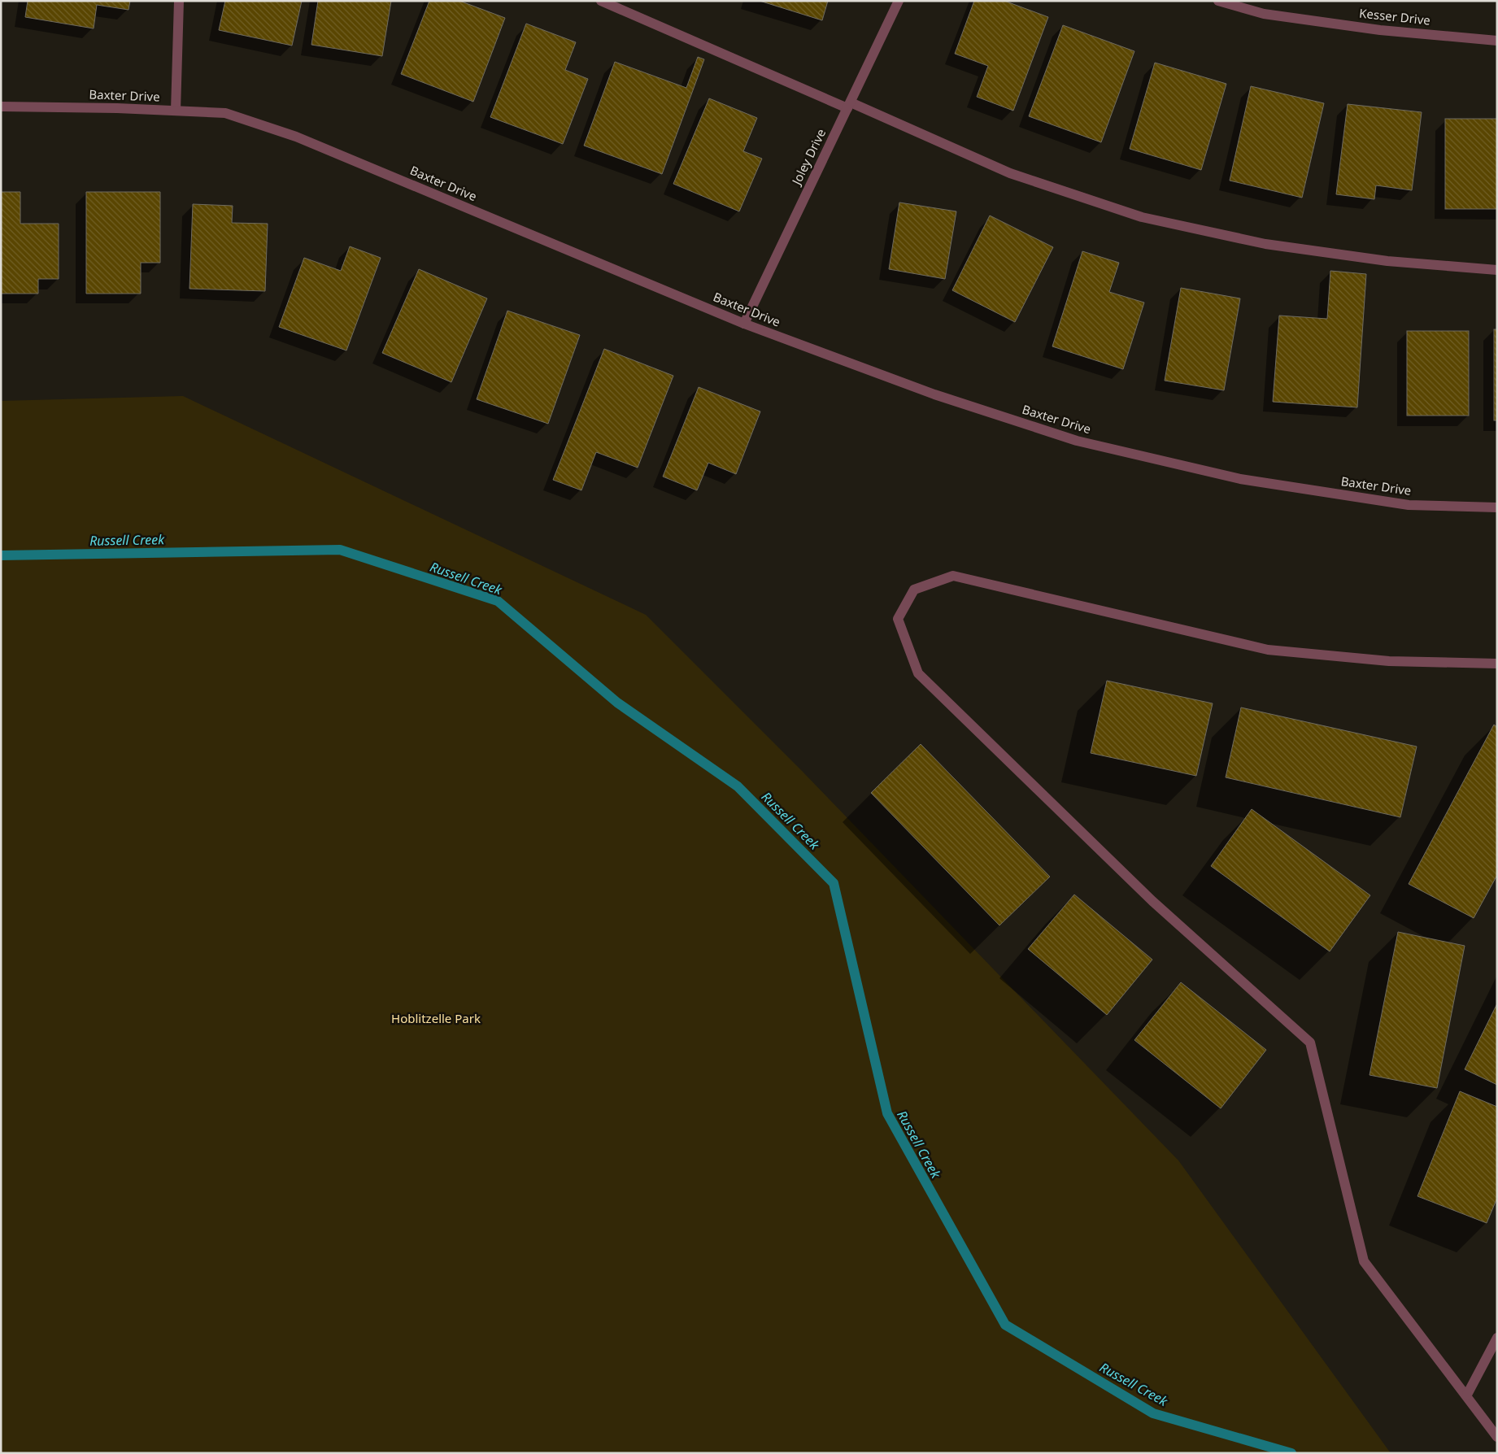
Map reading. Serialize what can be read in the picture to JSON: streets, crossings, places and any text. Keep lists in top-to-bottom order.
{
  "streets": {
    "street": ["Kesser Drive", "Baxter Drive", "Joley Drive"]
  },
  "crossings": [
    ["Baxter Drive", "Joley Drive"]
  ],
  "water": ["Russell Creek"],
  "parks": ["Hoblitzelle Park"]
}
